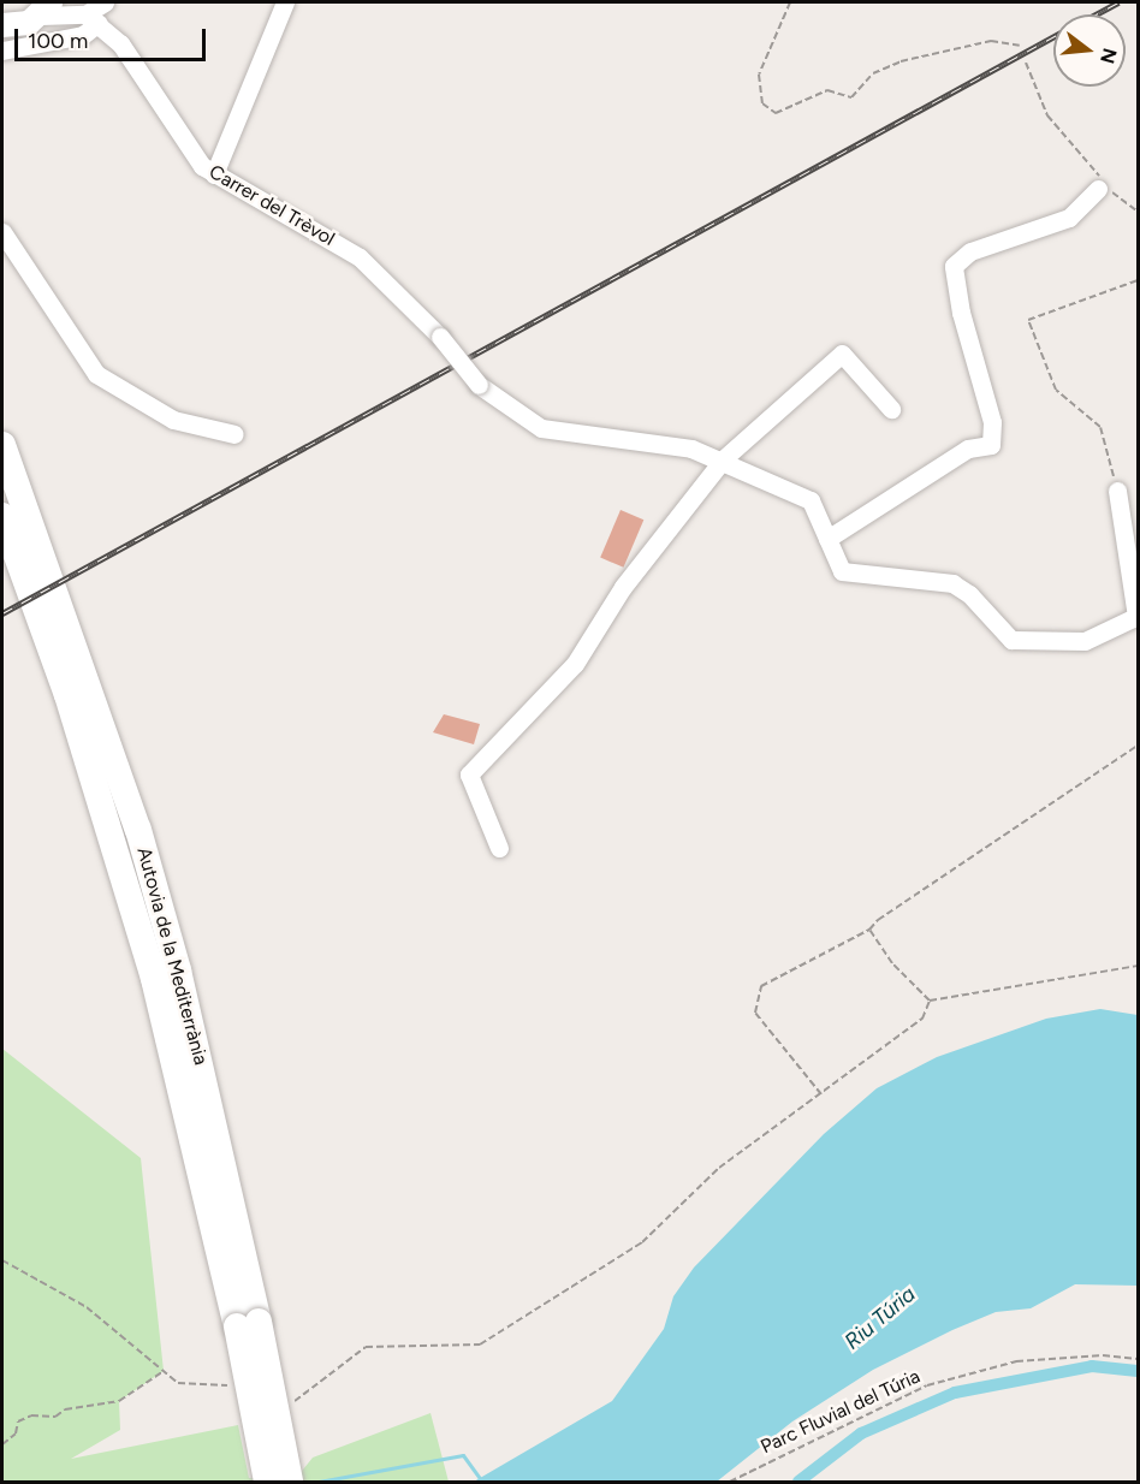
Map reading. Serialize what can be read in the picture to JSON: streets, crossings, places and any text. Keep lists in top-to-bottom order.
{
  "streets": {
    "highway": ["Autovia de la Mediterrània"],
    "street": ["Carrer del Trèvol"],
    "path": ["Parc Fluvial del Túria"]
  },
  "water": ["Riu Túria"],
  "scale_bar": "100 m",
  "north": "right"
}
